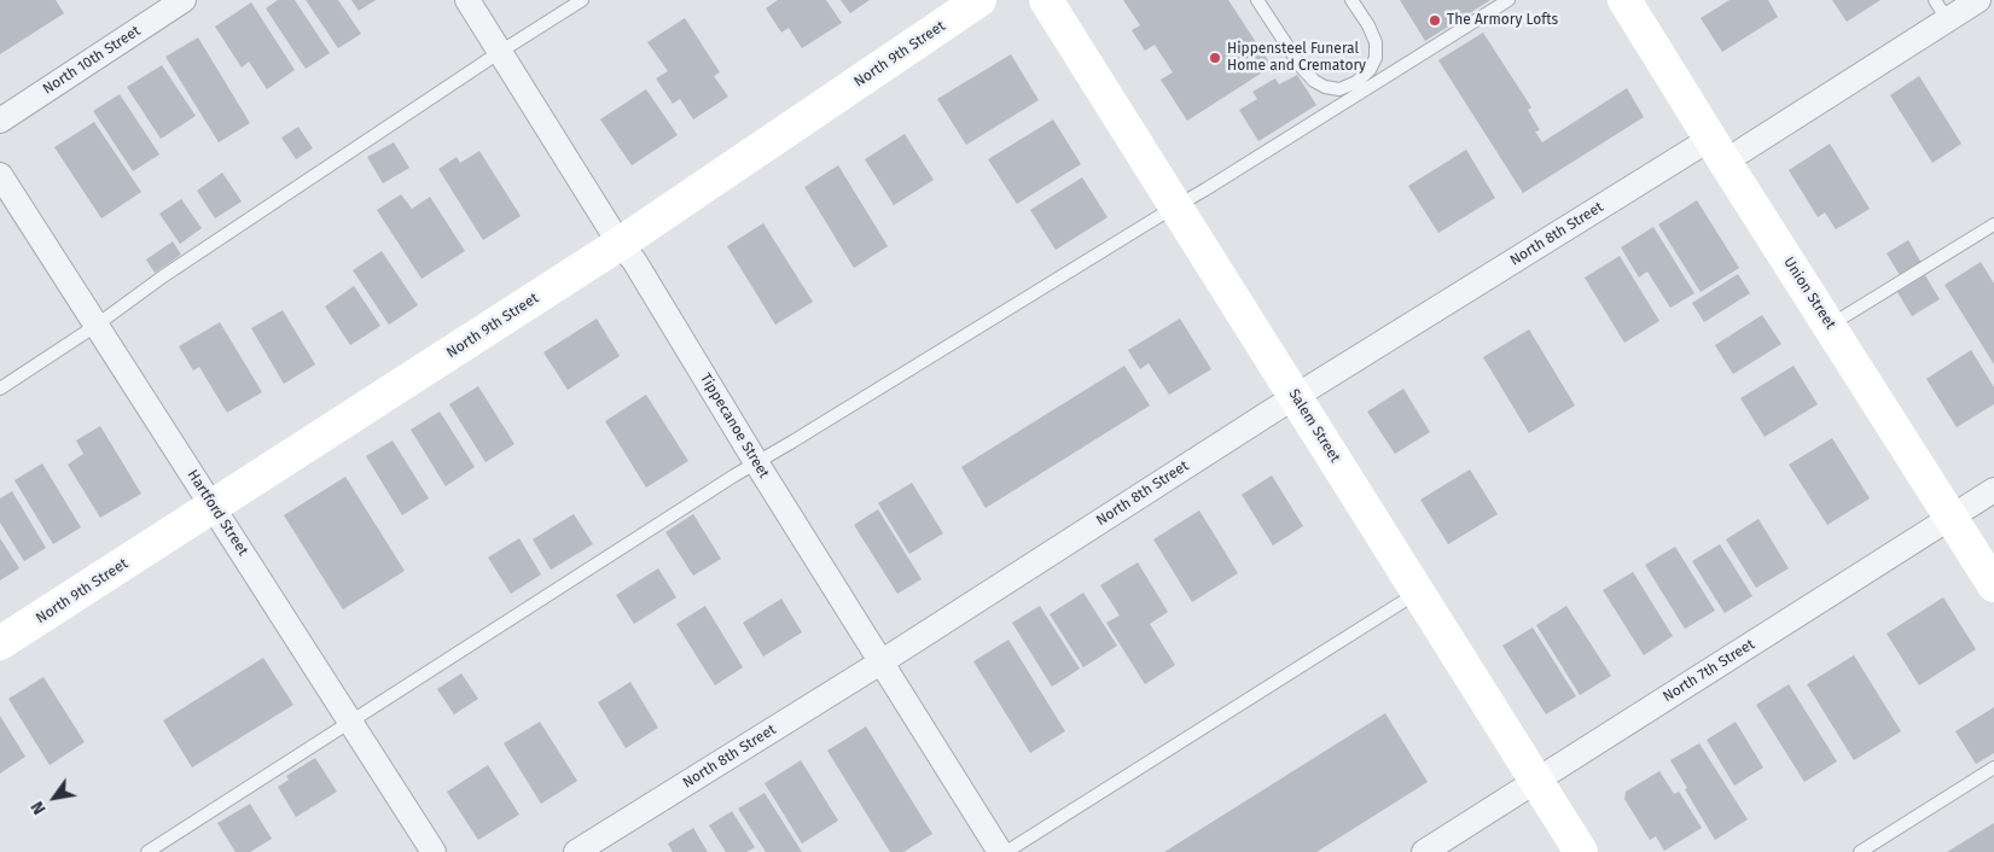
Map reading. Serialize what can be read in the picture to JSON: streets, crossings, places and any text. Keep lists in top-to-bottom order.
{
  "streets": {
    "main road": ["North 9th Street", "Union Street", "Salem Street"],
    "street": [
      "North 10th Street",
      "North 8th Street",
      "Tippecanoe Street",
      "Hartford Street",
      "North 7th Street"
    ]
  },
  "crossings": [
    ["North 9th Street", "Tippecanoe Street"],
    ["North 9th Street", "Hartford Street"],
    ["North 8th Street", "Union Street"],
    ["North 8th Street", "Tippecanoe Street"],
    ["North 8th Street", "Salem Street"],
    ["Union Street", "North 7th Street"],
    ["Salem Street", "North 7th Street"]
  ],
  "places": ["The Armory Lofts", "Hippensteel Funeral Home and Crematory"],
  "north": "bottom left"
}
